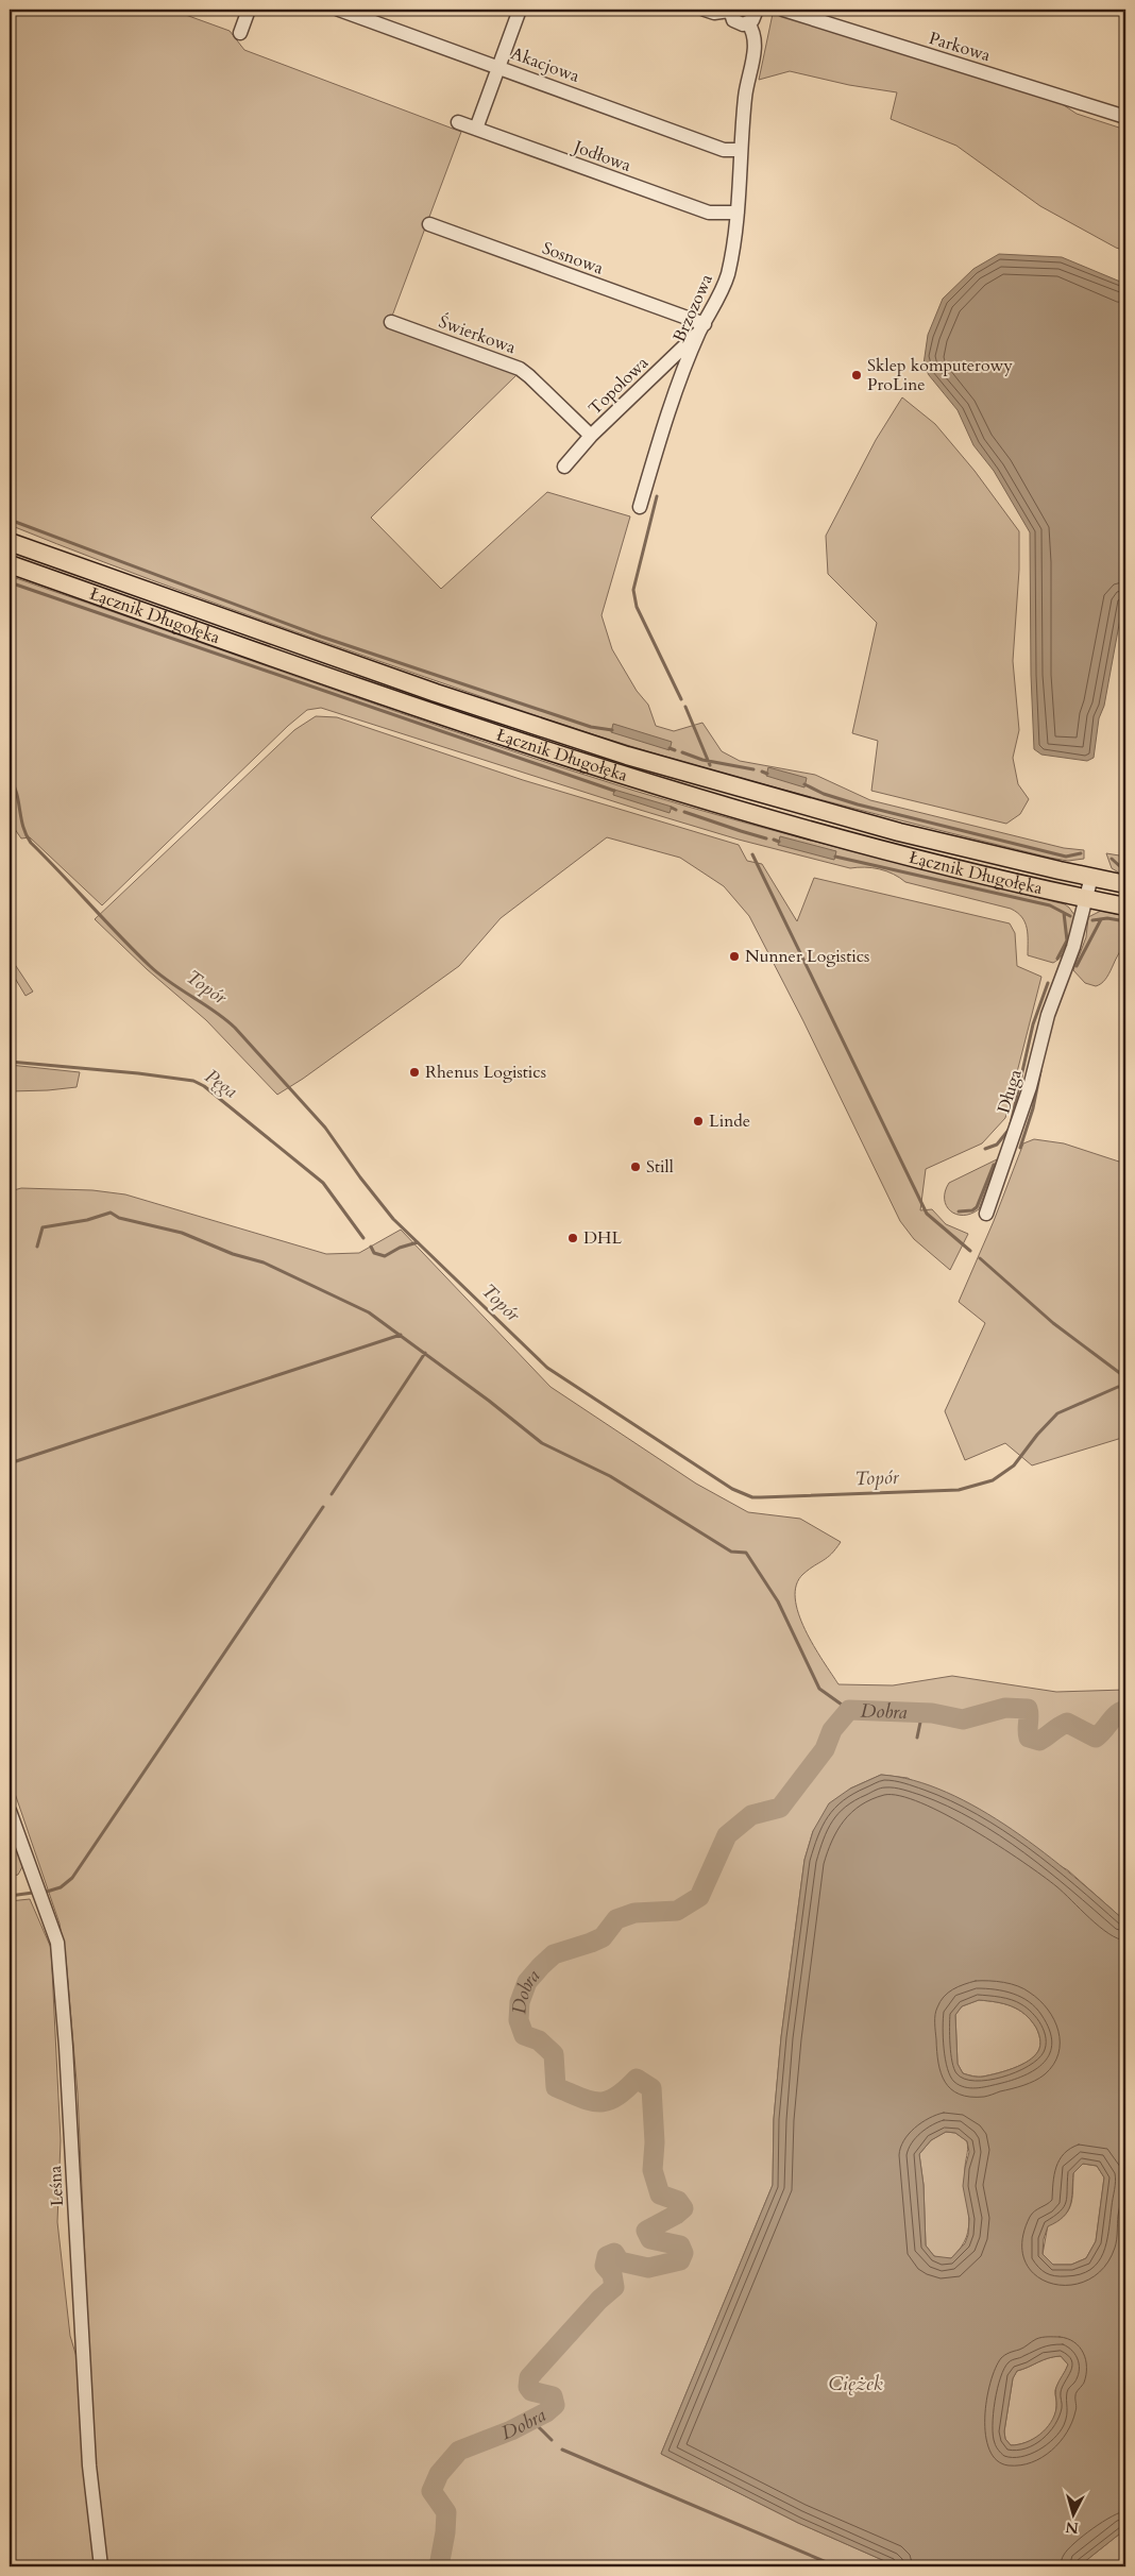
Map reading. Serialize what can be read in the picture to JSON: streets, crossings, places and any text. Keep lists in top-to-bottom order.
{
  "streets": {
    "main road": ["Łącznik Długołęka"],
    "street": [
      "Parkowa",
      "Akacjowa",
      "Jodłowa",
      "Sosnowa",
      "Brzozowa",
      "Świerkowa",
      "Topolowa",
      "Długa",
      "Leśna"
    ]
  },
  "crossings": [
    ["Akacjowa", "Brzozowa"],
    ["Jodłowa", "Brzozowa"],
    ["Sosnowa", "Brzozowa"],
    ["Sosnowa", "Topolowa"],
    ["Brzozowa", "Topolowa"],
    ["Świerkowa", "Topolowa"],
    ["Łącznik Długołęka", "Długa"]
  ],
  "water": [
    "Topór",
    "Pęga",
    "Dobra",
    "Ciężek"
  ],
  "places": [
    "Sklep komputerowy ProLine",
    "Nunner Logistics",
    "Rhenus Logistics",
    "Linde",
    "Still",
    "DHL"
  ],
  "north": "bottom"
}
